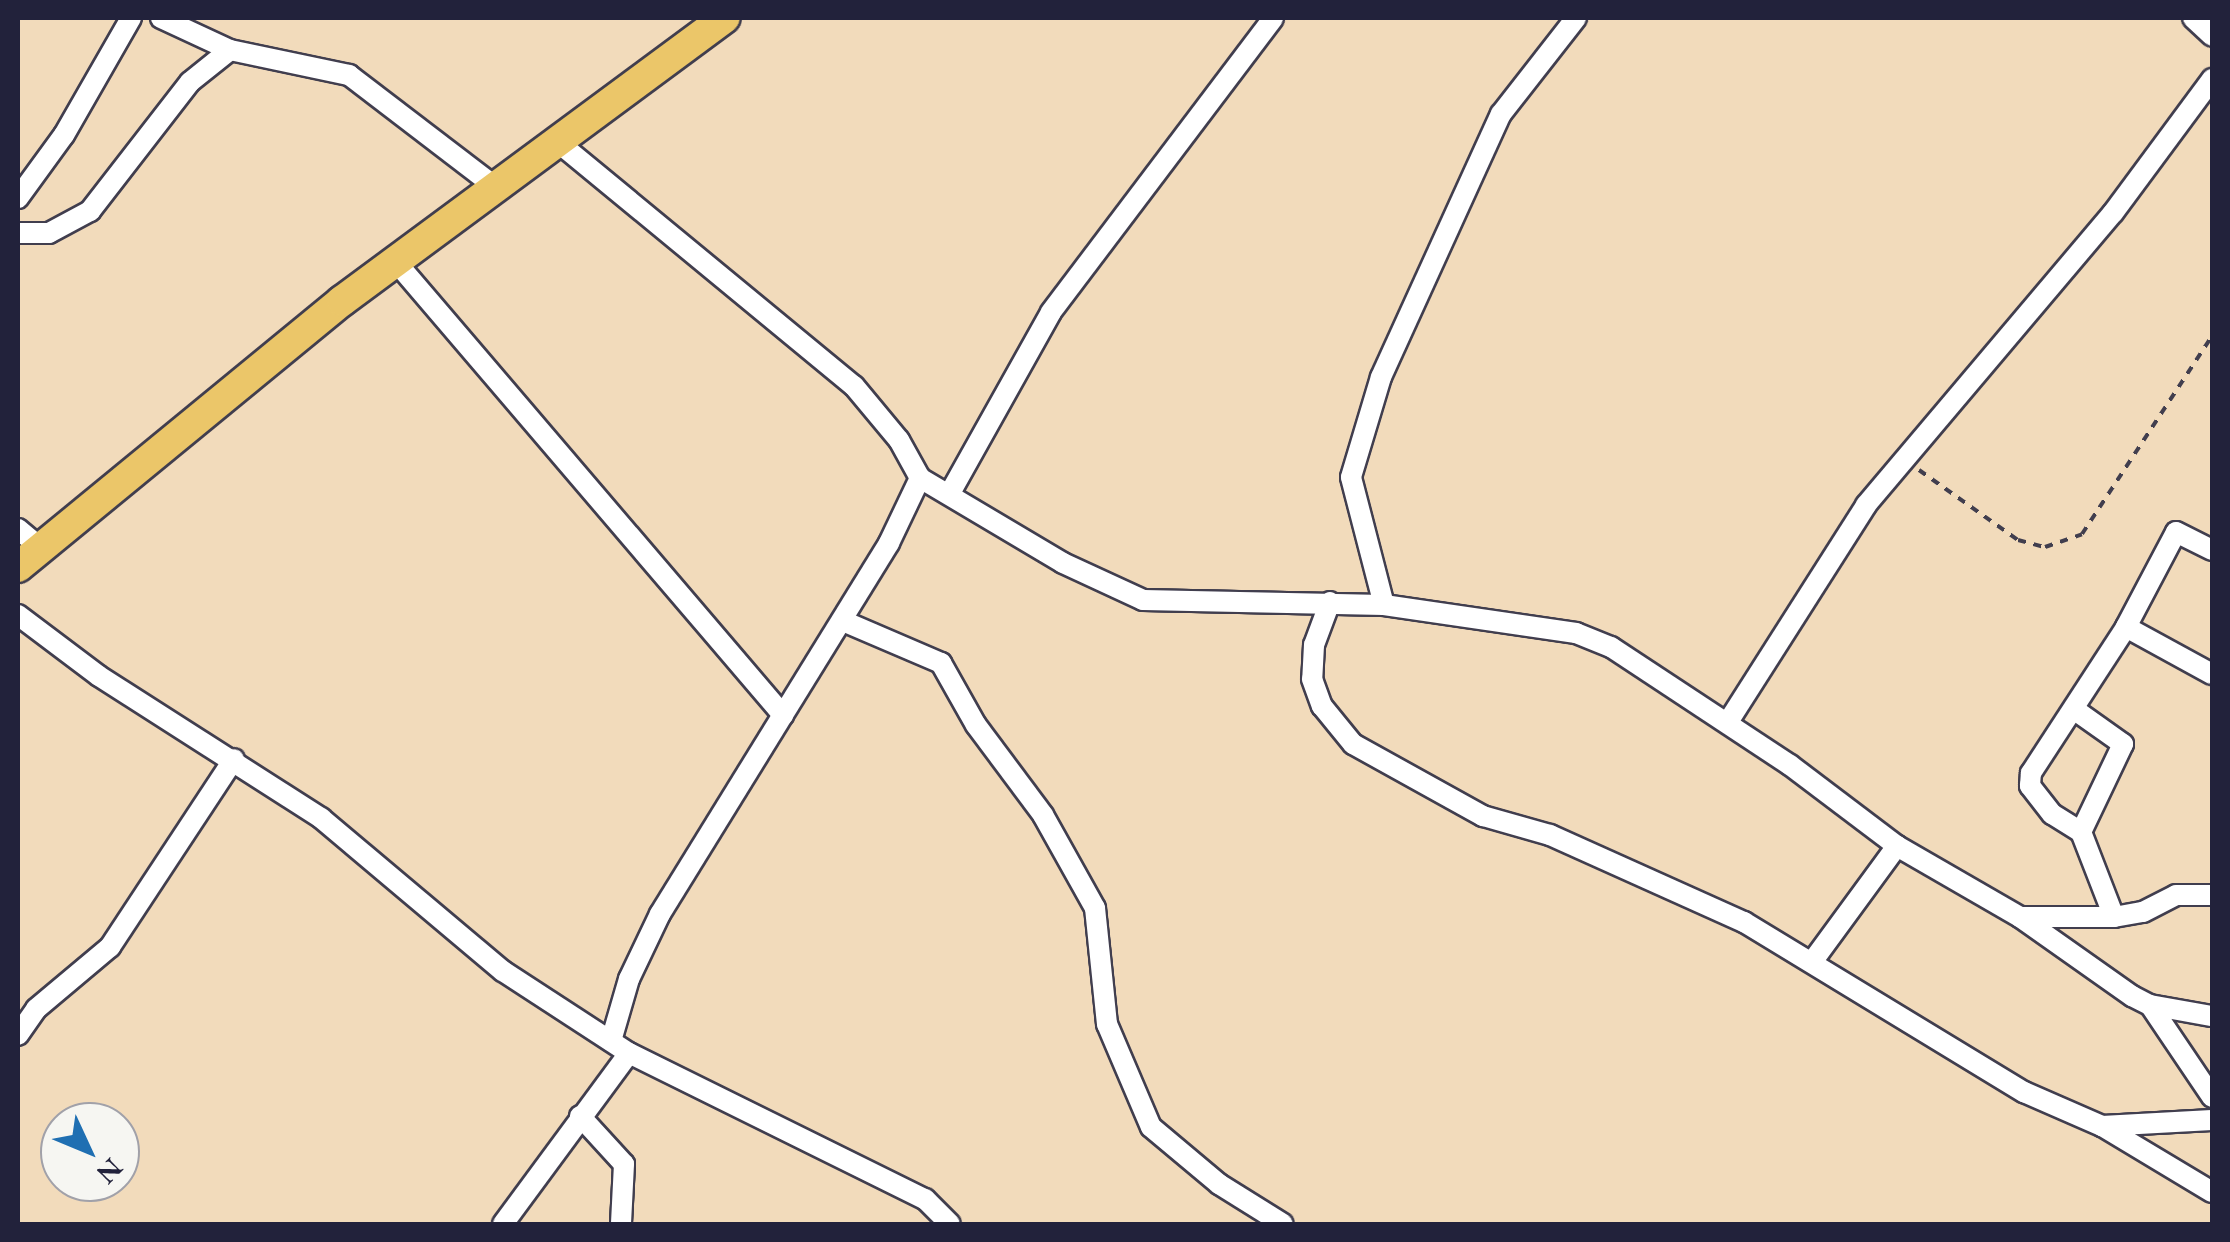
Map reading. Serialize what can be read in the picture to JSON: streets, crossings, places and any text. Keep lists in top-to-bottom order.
{
  "north": "bottom right"
}
